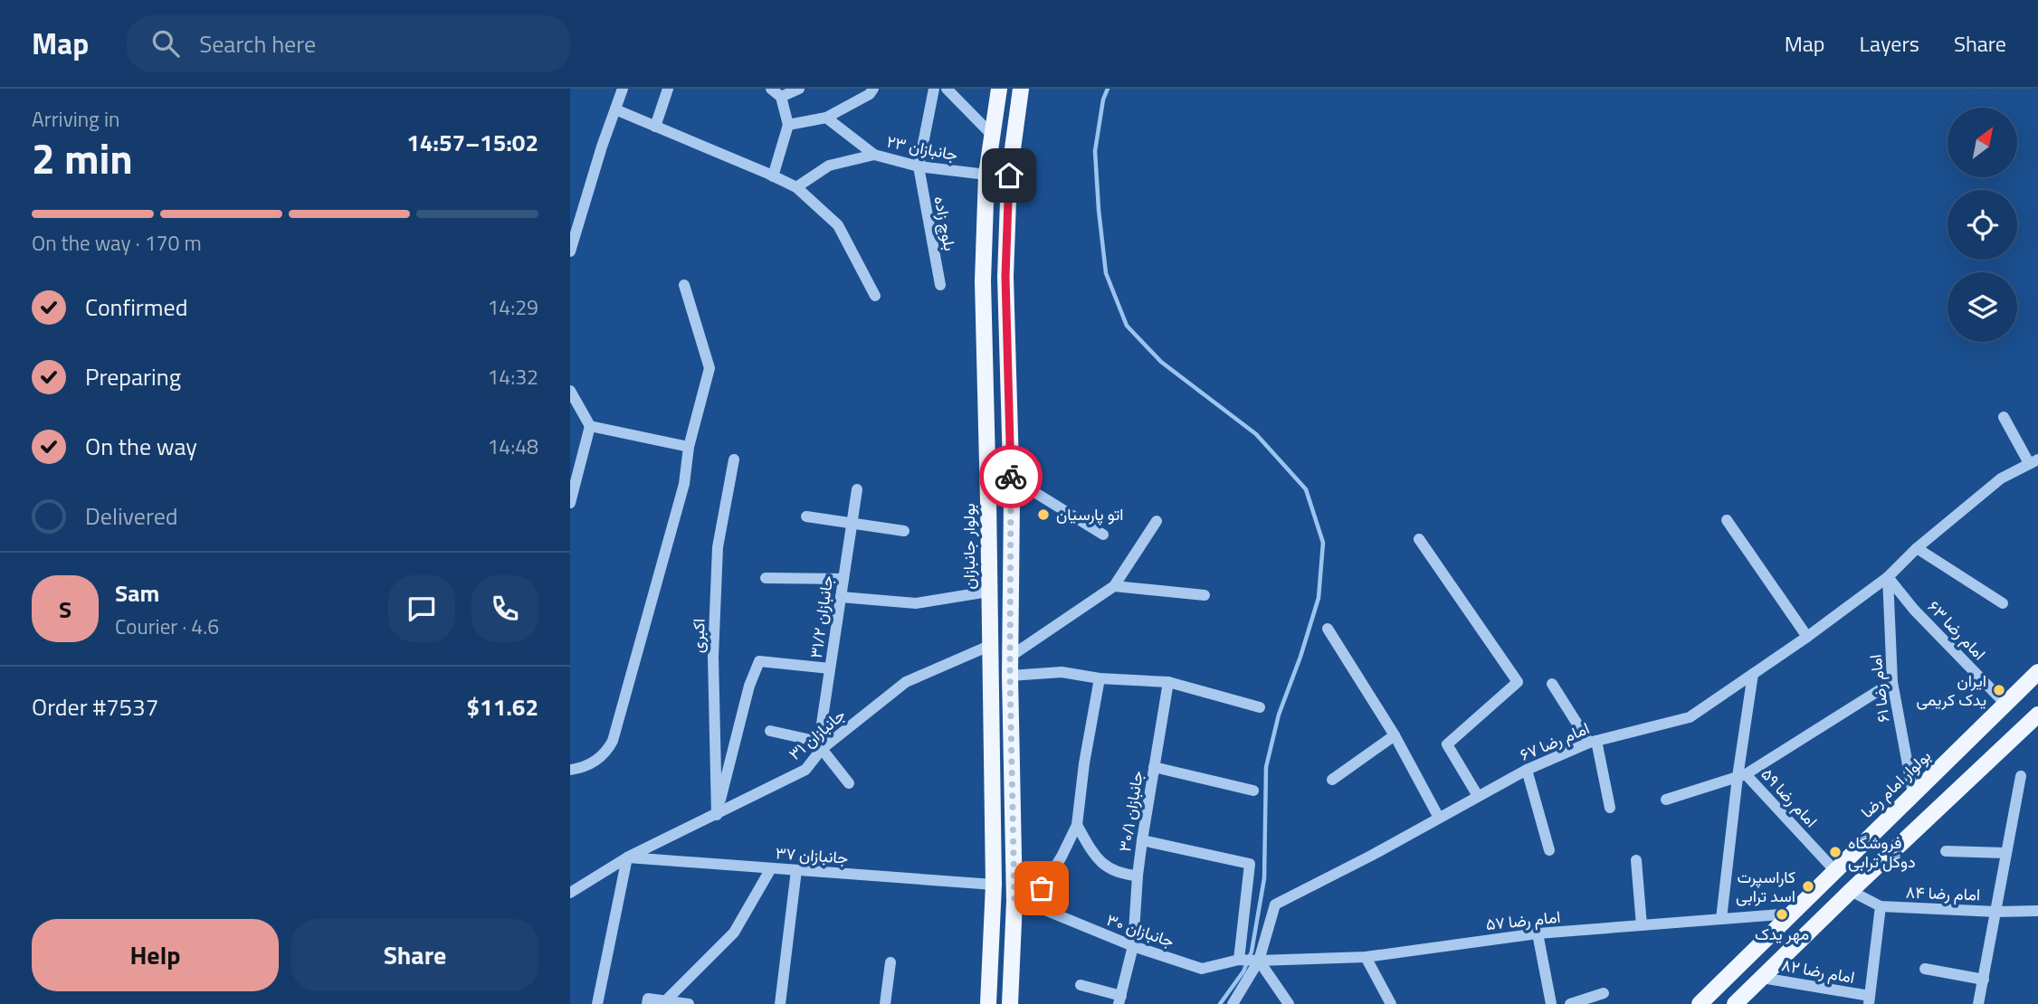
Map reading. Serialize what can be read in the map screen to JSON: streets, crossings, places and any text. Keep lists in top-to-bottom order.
{
  "streets": {
    "main road": ["بولوار جانبازان", "بولوار امام رضا"],
    "street": [
      "جانبازان ۲۳",
      "بلوچ زاده",
      "جانبازان ۳۱/۲",
      "امام رضا ۶۳",
      "اکبری",
      "امام رضا ۶۱",
      "جانبازان ۳۱",
      "امام رضا ۶۷",
      "امام رضا ۵۹",
      "جانبازان ۳۰/۱",
      "جانبازان ۳۷",
      "امام رضا ۸۴",
      "امام رضا ۵۷",
      "جانبازان ۳۰",
      "امام رضا ۸۲"
    ]
  },
  "crossings": [
    ["جانبازان ۲۳", "بلوچ زاده"],
    ["جانبازان ۲۳", "بولوار جانبازان"],
    ["بولوار جانبازان", "جانبازان ۳۱"],
    ["بولوار جانبازان", "جانبازان ۳۷"],
    ["جانبازان ۳۱/۲", "جانبازان ۳۱"],
    ["امام رضا ۶۳", "امام رضا ۶۱"],
    ["امام رضا ۶۳", "امام رضا ۶۷"],
    ["امام رضا ۶۳", "بولوار امام رضا"],
    ["اکبری", "جانبازان ۳۱"],
    ["امام رضا ۶۱", "امام رضا ۶۷"],
    ["امام رضا ۶۱", "بولوار امام رضا"],
    ["جانبازان ۳۱", "جانبازان ۳۷"],
    ["امام رضا ۶۷", "امام رضا ۵۷"],
    ["امام رضا ۶۷", "جانبازان ۳۰"],
    ["بولوار امام رضا", "امام رضا ۵۹"],
    ["بولوار امام رضا", "امام رضا ۵۷"],
    ["جانبازان ۳۰/۱", "جانبازان ۳۰"],
    ["امام رضا ۵۷", "جانبازان ۳۰"]
  ],
  "places": [
    "اتو پارسیان",
    "ایران یدک کریمی",
    "فروشگاه دوگل ترابی",
    "کاراسپرت اسد ترابی",
    "مهر یدک"
  ],
  "north": "top right",
  "page": {
    "header": "Map",
    "search": "Search here",
    "nav": ["Map", "Layers", "Share"],
    "heading": ["2 min", "Arriving in", "14:57–15:02"],
    "panel": [
      "Sam",
      "Courier · 4.6",
      "Order #7537",
      "$11.62"
    ],
    "bar": "On the way · 170 m",
    "list": [
      ["Confirmed", "14:29"],
      ["Preparing", "14:32"],
      ["On the way", "14:48"],
      "Delivered"
    ],
    "round": "S",
    "buttons": ["Help", "Share"]
  }
}
